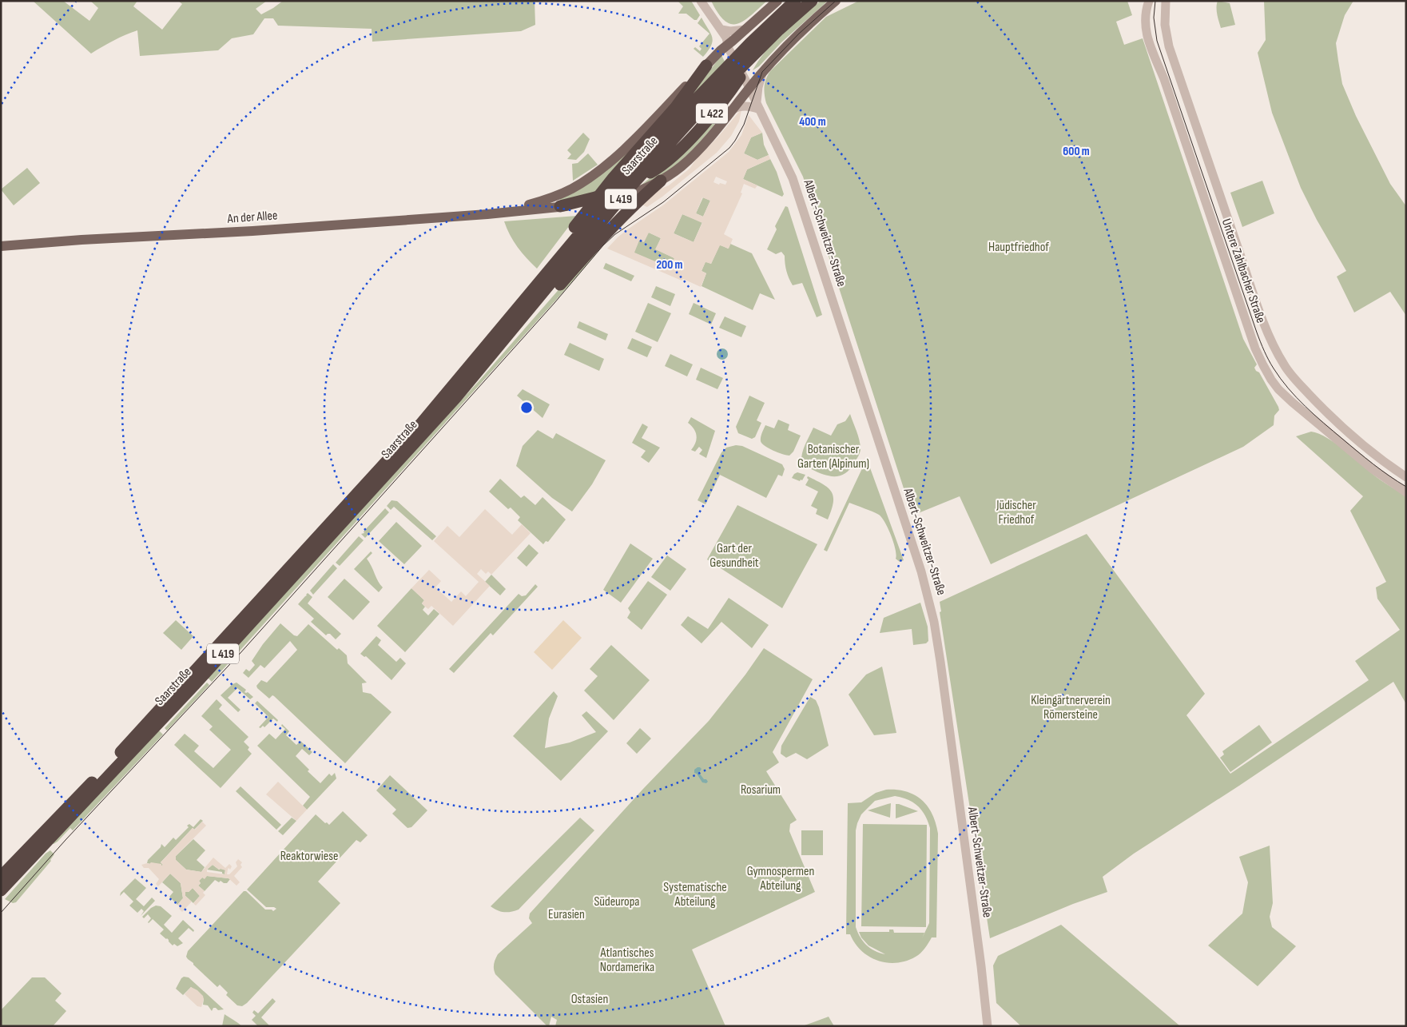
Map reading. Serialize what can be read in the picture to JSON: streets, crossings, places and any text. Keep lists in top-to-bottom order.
{
  "streets": {
    "highway": ["L 422", "Saarstraße", "L 419"],
    "main road": ["An der Allee"],
    "street": ["Albert-Schweitzer-Straße", "Untere Zahlbacher Straße"]
  },
  "crossings": [
    ["L 422", "Saarstraße"],
    ["L 422", "L 419"],
    ["L 422", "An der Allee"],
    ["L 422", "Albert-Schweitzer-Straße"],
    ["Saarstraße", "L 419"]
  ],
  "parks": [
    "Hauptfriedhof",
    "Botanischer Garten (Alpinum)",
    "Jüdischer Friedhof",
    "Gart der Gesundheit",
    "Kleingärtnerverein Römersteine",
    "Rosarium",
    "Reaktorwiese",
    "Gymnospermen Abteilung",
    "Systematische Abteilung",
    "Südeuropa",
    "Eurasien",
    "Atlantisches Nordamerika",
    "Ostasien"
  ],
  "rings": ["400 m", "600 m", "200 m"]
}
